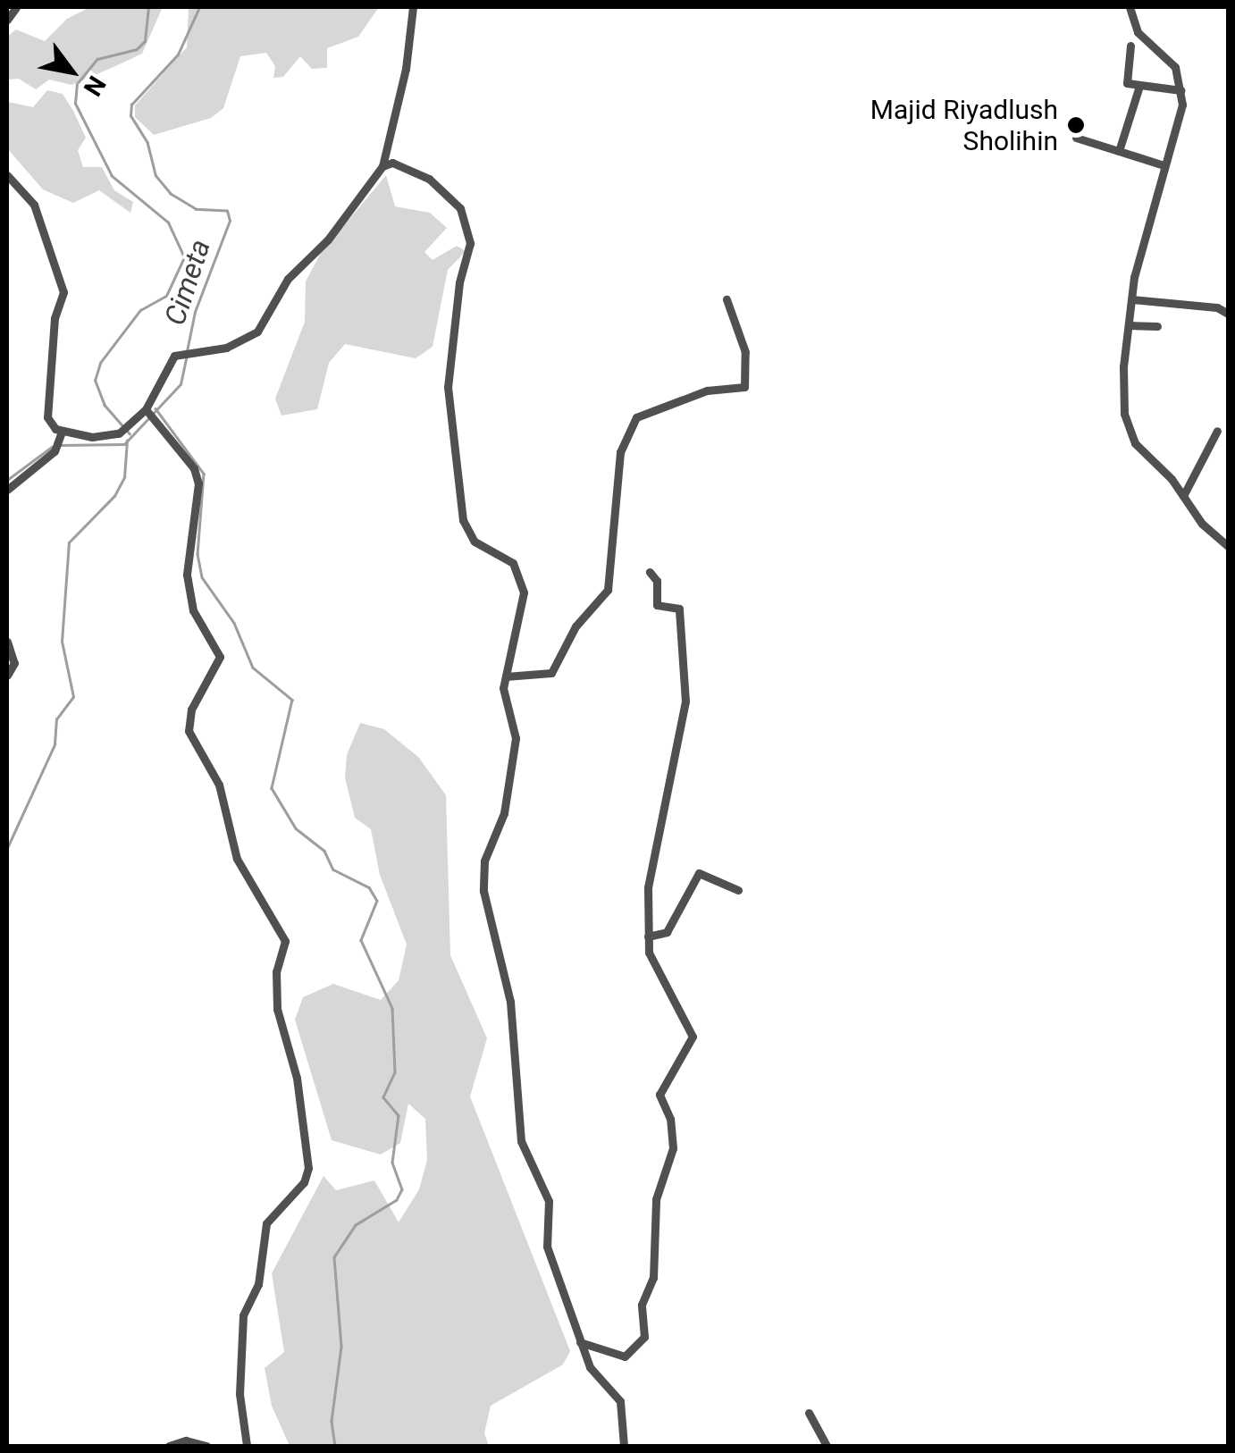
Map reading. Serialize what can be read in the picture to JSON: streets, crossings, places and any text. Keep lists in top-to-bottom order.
{
  "water": ["Cimeta"],
  "places": ["Majid Riyadlush Sholihin"],
  "north": "bottom right"
}
